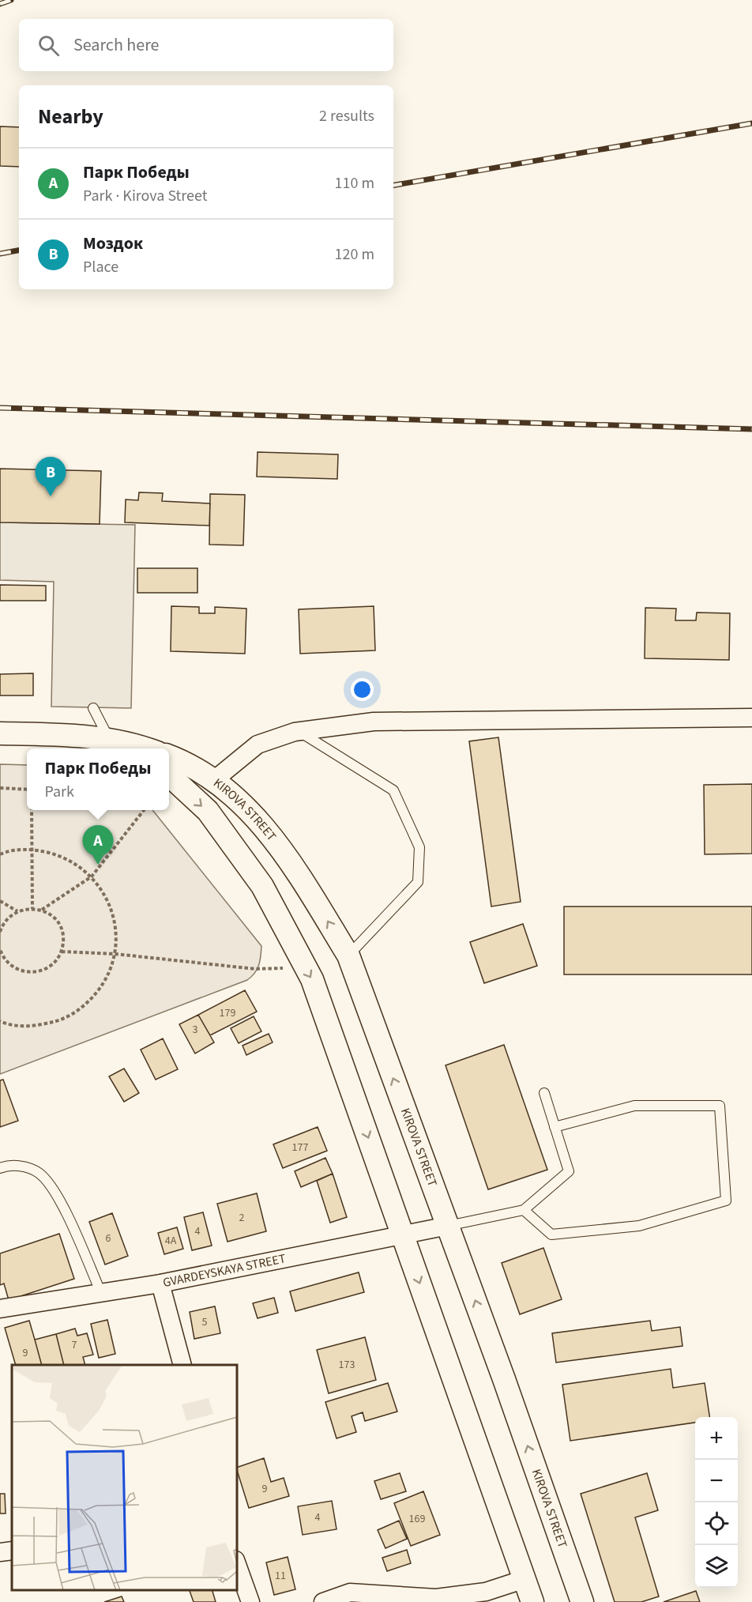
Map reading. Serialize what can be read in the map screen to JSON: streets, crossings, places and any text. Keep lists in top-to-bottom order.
{
  "streets": {
    "street": ["KIROVA STREET", "GVARDEYSKAYA STREET"]
  },
  "crossings": [
    ["KIROVA STREET", "GVARDEYSKAYA STREET"]
  ],
  "house_numbers": [
    "179",
    "3",
    "177",
    "2",
    "4",
    "6",
    "4А",
    "5",
    "7",
    "9",
    "173",
    "9",
    "4",
    "169",
    "11"
  ],
  "page": {
    "search": "Search here",
    "heading": ["Nearby", "2 results"],
    "list": [
      {
        "mark": "A",
        "name": "Парк Победы",
        "note": "Park · Kirova Street",
        "value": "110 m"
      },
      {
        "mark": "B",
        "name": "Моздок",
        "note": "Place",
        "value": "120 m"
      }
    ],
    "pins": ["B", "A"],
    "popup": ["Парк Победы", "Park"],
    "map_buttons": ["+", "−"]
  }
}
